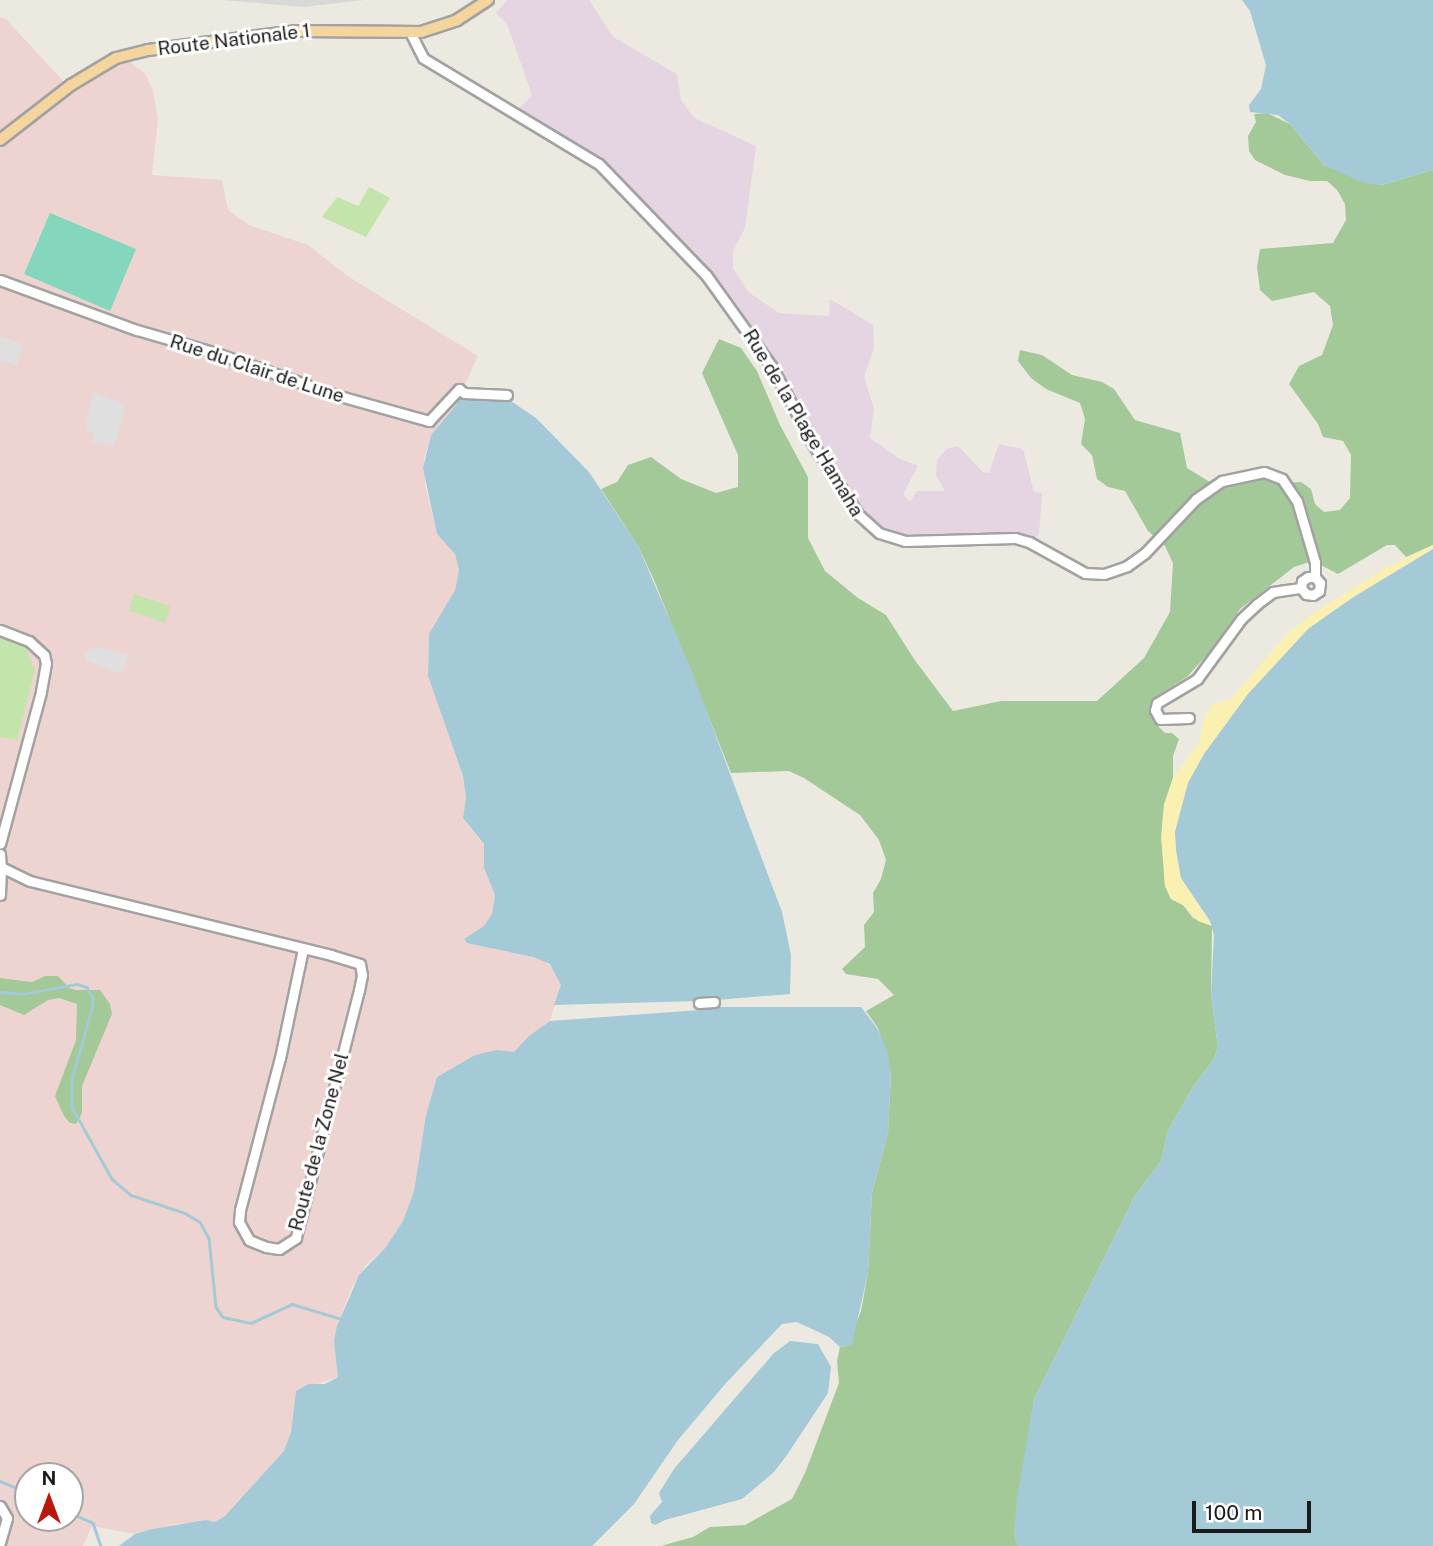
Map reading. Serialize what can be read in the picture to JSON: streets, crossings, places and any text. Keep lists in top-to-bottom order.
{
  "streets": {
    "main road": ["Route Nationale 1"],
    "street": ["Rue du Clair de Lune", "Rue de la Plage Hamaha", "Route de la Zone Nel"]
  },
  "crossings": [
    ["Route Nationale 1", "Rue de la Plage Hamaha"]
  ],
  "scale_bar": "100 m",
  "north": "top"
}
